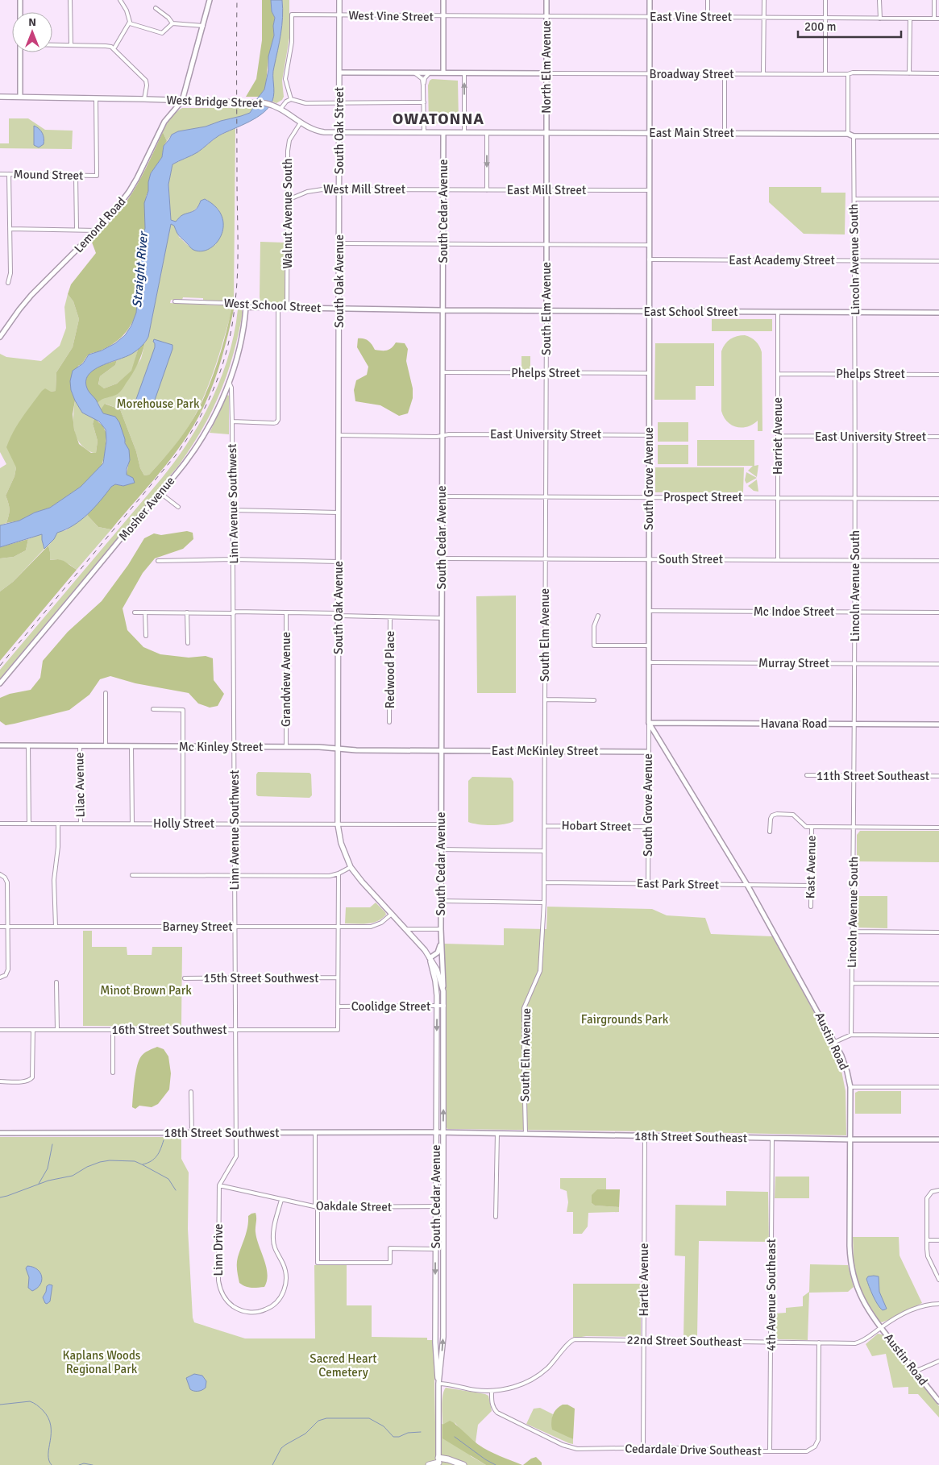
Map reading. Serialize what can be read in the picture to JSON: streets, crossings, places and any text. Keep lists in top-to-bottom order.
{
  "streets": {
    "main road": [
      "West Bridge Street",
      "South Oak Street",
      "East Main Street",
      "South Cedar Avenue",
      "South Oak Avenue"
    ],
    "street": [
      "West Vine Street",
      "East Vine Street",
      "North Elm Avenue",
      "Broadway Street",
      "Mound Street",
      "West Mill Street",
      "East Mill Street",
      "Walnut Avenue South",
      "Lemond Road",
      "Lincoln Avenue South",
      "East Academy Street",
      "West School Street",
      "South Elm Avenue",
      "East School Street",
      "Phelps Street",
      "East University Street",
      "Harriet Avenue",
      "South Grove Avenue",
      "Prospect Street",
      "Linn Avenue Southwest",
      "Mosher Avenue",
      "South Street",
      "Mc Indoe Street",
      "Murray Street",
      "Redwood Place",
      "Grandview Avenue",
      "Havana Road",
      "Mc Kinley Street",
      "East McKinley Street",
      "11th Street Southeast",
      "Lilac Avenue",
      "Holly Street",
      "Hobart Street",
      "Kast Avenue",
      "East Park Street",
      "Barney Street",
      "15th Street Southwest",
      "Coolidge Street",
      "16th Street Southwest",
      "Austin Road",
      "18th Street Southwest",
      "18th Street Southeast",
      "Oakdale Street",
      "Linn Drive",
      "Hartle Avenue",
      "4th Avenue Southeast",
      "22nd Street Southeast",
      "Cedardale Drive Southeast"
    ]
  },
  "crossings": [
    ["West Vine Street", "East Vine Street"],
    ["West Vine Street", "South Oak Street"],
    ["East Vine Street", "North Elm Avenue"],
    ["East Vine Street", "South Grove Avenue"],
    ["North Elm Avenue", "Broadway Street"],
    ["North Elm Avenue", "East Main Street"],
    ["North Elm Avenue", "South Elm Avenue"],
    ["Broadway Street", "South Oak Street"],
    ["Broadway Street", "South Grove Avenue"],
    ["West Bridge Street", "South Oak Street"],
    ["West Bridge Street", "East Main Street"],
    ["West Bridge Street", "Mound Street"],
    ["West Bridge Street", "Walnut Avenue South"],
    ["West Bridge Street", "Lemond Road"],
    ["South Oak Street", "East Main Street"],
    ["South Oak Street", "West Mill Street"],
    ["South Oak Street", "South Oak Avenue"],
    ["East Main Street", "South Cedar Avenue"],
    ["East Main Street", "Lincoln Avenue South"],
    ["East Main Street", "South Elm Avenue"],
    ["East Main Street", "South Grove Avenue"],
    ["West Mill Street", "East Mill Street"],
    ["West Mill Street", "South Cedar Avenue"],
    ["West Mill Street", "Walnut Avenue South"],
    ["West Mill Street", "South Oak Avenue"],
    ["East Mill Street", "South Cedar Avenue"],
    ["East Mill Street", "South Elm Avenue"],
    ["East Mill Street", "South Grove Avenue"],
    ["South Cedar Avenue", "South Oak Avenue"],
    ["South Cedar Avenue", "West School Street"],
    ["South Cedar Avenue", "East School Street"],
    ["South Cedar Avenue", "Phelps Street"],
    ["South Cedar Avenue", "East University Street"],
    ["South Cedar Avenue", "Prospect Street"],
    ["South Cedar Avenue", "South Street"],
    ["South Cedar Avenue", "Mc Kinley Street"],
    ["South Cedar Avenue", "East McKinley Street"],
    ["South Cedar Avenue", "Holly Street"],
    ["South Cedar Avenue", "Coolidge Street"],
    ["South Cedar Avenue", "18th Street Southwest"],
    ["South Cedar Avenue", "18th Street Southeast"],
    ["South Cedar Avenue", "Oakdale Street"],
    ["South Cedar Avenue", "22nd Street Southeast"],
    ["Walnut Avenue South", "West School Street"],
    ["Lincoln Avenue South", "East Academy Street"],
    ["Lincoln Avenue South", "East School Street"],
    ["Lincoln Avenue South", "Phelps Street"],
    ["Lincoln Avenue South", "East University Street"],
    ["Lincoln Avenue South", "Prospect Street"],
    ["Lincoln Avenue South", "South Street"],
    ["Lincoln Avenue South", "Mc Indoe Street"],
    ["Lincoln Avenue South", "Murray Street"],
    ["Lincoln Avenue South", "Havana Road"],
    ["Lincoln Avenue South", "11th Street Southeast"],
    ["East Academy Street", "South Grove Avenue"],
    ["South Oak Avenue", "West School Street"],
    ["South Oak Avenue", "East University Street"],
    ["South Oak Avenue", "Mc Kinley Street"],
    ["South Oak Avenue", "Holly Street"],
    ["South Oak Avenue", "Barney Street"],
    ["West School Street", "East School Street"],
    ["West School Street", "Mosher Avenue"],
    ["South Elm Avenue", "East School Street"],
    ["South Elm Avenue", "Phelps Street"],
    ["South Elm Avenue", "East University Street"],
    ["South Elm Avenue", "Prospect Street"],
    ["South Elm Avenue", "South Street"],
    ["South Elm Avenue", "East McKinley Street"],
    ["South Elm Avenue", "Hobart Street"],
    ["South Elm Avenue", "East Park Street"],
    ["South Elm Avenue", "18th Street Southeast"],
    ["East School Street", "Harriet Avenue"],
    ["East School Street", "South Grove Avenue"],
    ["Phelps Street", "Harriet Avenue"],
    ["Phelps Street", "South Grove Avenue"],
    ["East University Street", "Harriet Avenue"],
    ["East University Street", "South Grove Avenue"],
    ["Harriet Avenue", "Prospect Street"],
    ["Harriet Avenue", "South Street"],
    ["South Grove Avenue", "Prospect Street"],
    ["South Grove Avenue", "South Street"],
    ["South Grove Avenue", "Mc Indoe Street"],
    ["South Grove Avenue", "Murray Street"],
    ["South Grove Avenue", "Havana Road"],
    ["South Grove Avenue", "East McKinley Street"],
    ["South Grove Avenue", "Hobart Street"],
    ["South Grove Avenue", "East Park Street"],
    ["South Grove Avenue", "Austin Road"],
    ["Linn Avenue Southwest", "Mosher Avenue"],
    ["Linn Avenue Southwest", "Mc Kinley Street"],
    ["Linn Avenue Southwest", "Holly Street"],
    ["Linn Avenue Southwest", "Barney Street"],
    ["Linn Avenue Southwest", "15th Street Southwest"],
    ["Linn Avenue Southwest", "16th Street Southwest"],
    ["Linn Avenue Southwest", "18th Street Southwest"],
    ["Grandview Avenue", "Mc Kinley Street"],
    ["Havana Road", "Austin Road"],
    ["Mc Kinley Street", "East McKinley Street"],
    ["Mc Kinley Street", "Lilac Avenue"],
    ["Lilac Avenue", "Holly Street"],
    ["Kast Avenue", "East Park Street"],
    ["East Park Street", "Austin Road"],
    ["Coolidge Street", "16th Street Southwest"],
    ["Austin Road", "18th Street Southeast"],
    ["Austin Road", "22nd Street Southeast"],
    ["18th Street Southwest", "18th Street Southeast"],
    ["18th Street Southeast", "Hartle Avenue"],
    ["18th Street Southeast", "4th Avenue Southeast"],
    ["Oakdale Street", "Linn Drive"],
    ["Hartle Avenue", "22nd Street Southeast"],
    ["Hartle Avenue", "Cedardale Drive Southeast"],
    ["4th Avenue Southeast", "22nd Street Southeast"],
    ["4th Avenue Southeast", "Cedardale Drive Southeast"],
    ["22nd Street Southeast", "Cedardale Drive Southeast"]
  ],
  "districts": ["OWATONNA"],
  "water": ["Straight River"],
  "parks": [
    "Morehouse Park",
    "Minot Brown Park",
    "Fairgrounds Park",
    "Kaplans Woods Regional Park",
    "Sacred Heart Cemetery"
  ],
  "scale_bar": "200 m",
  "north": "top"
}
